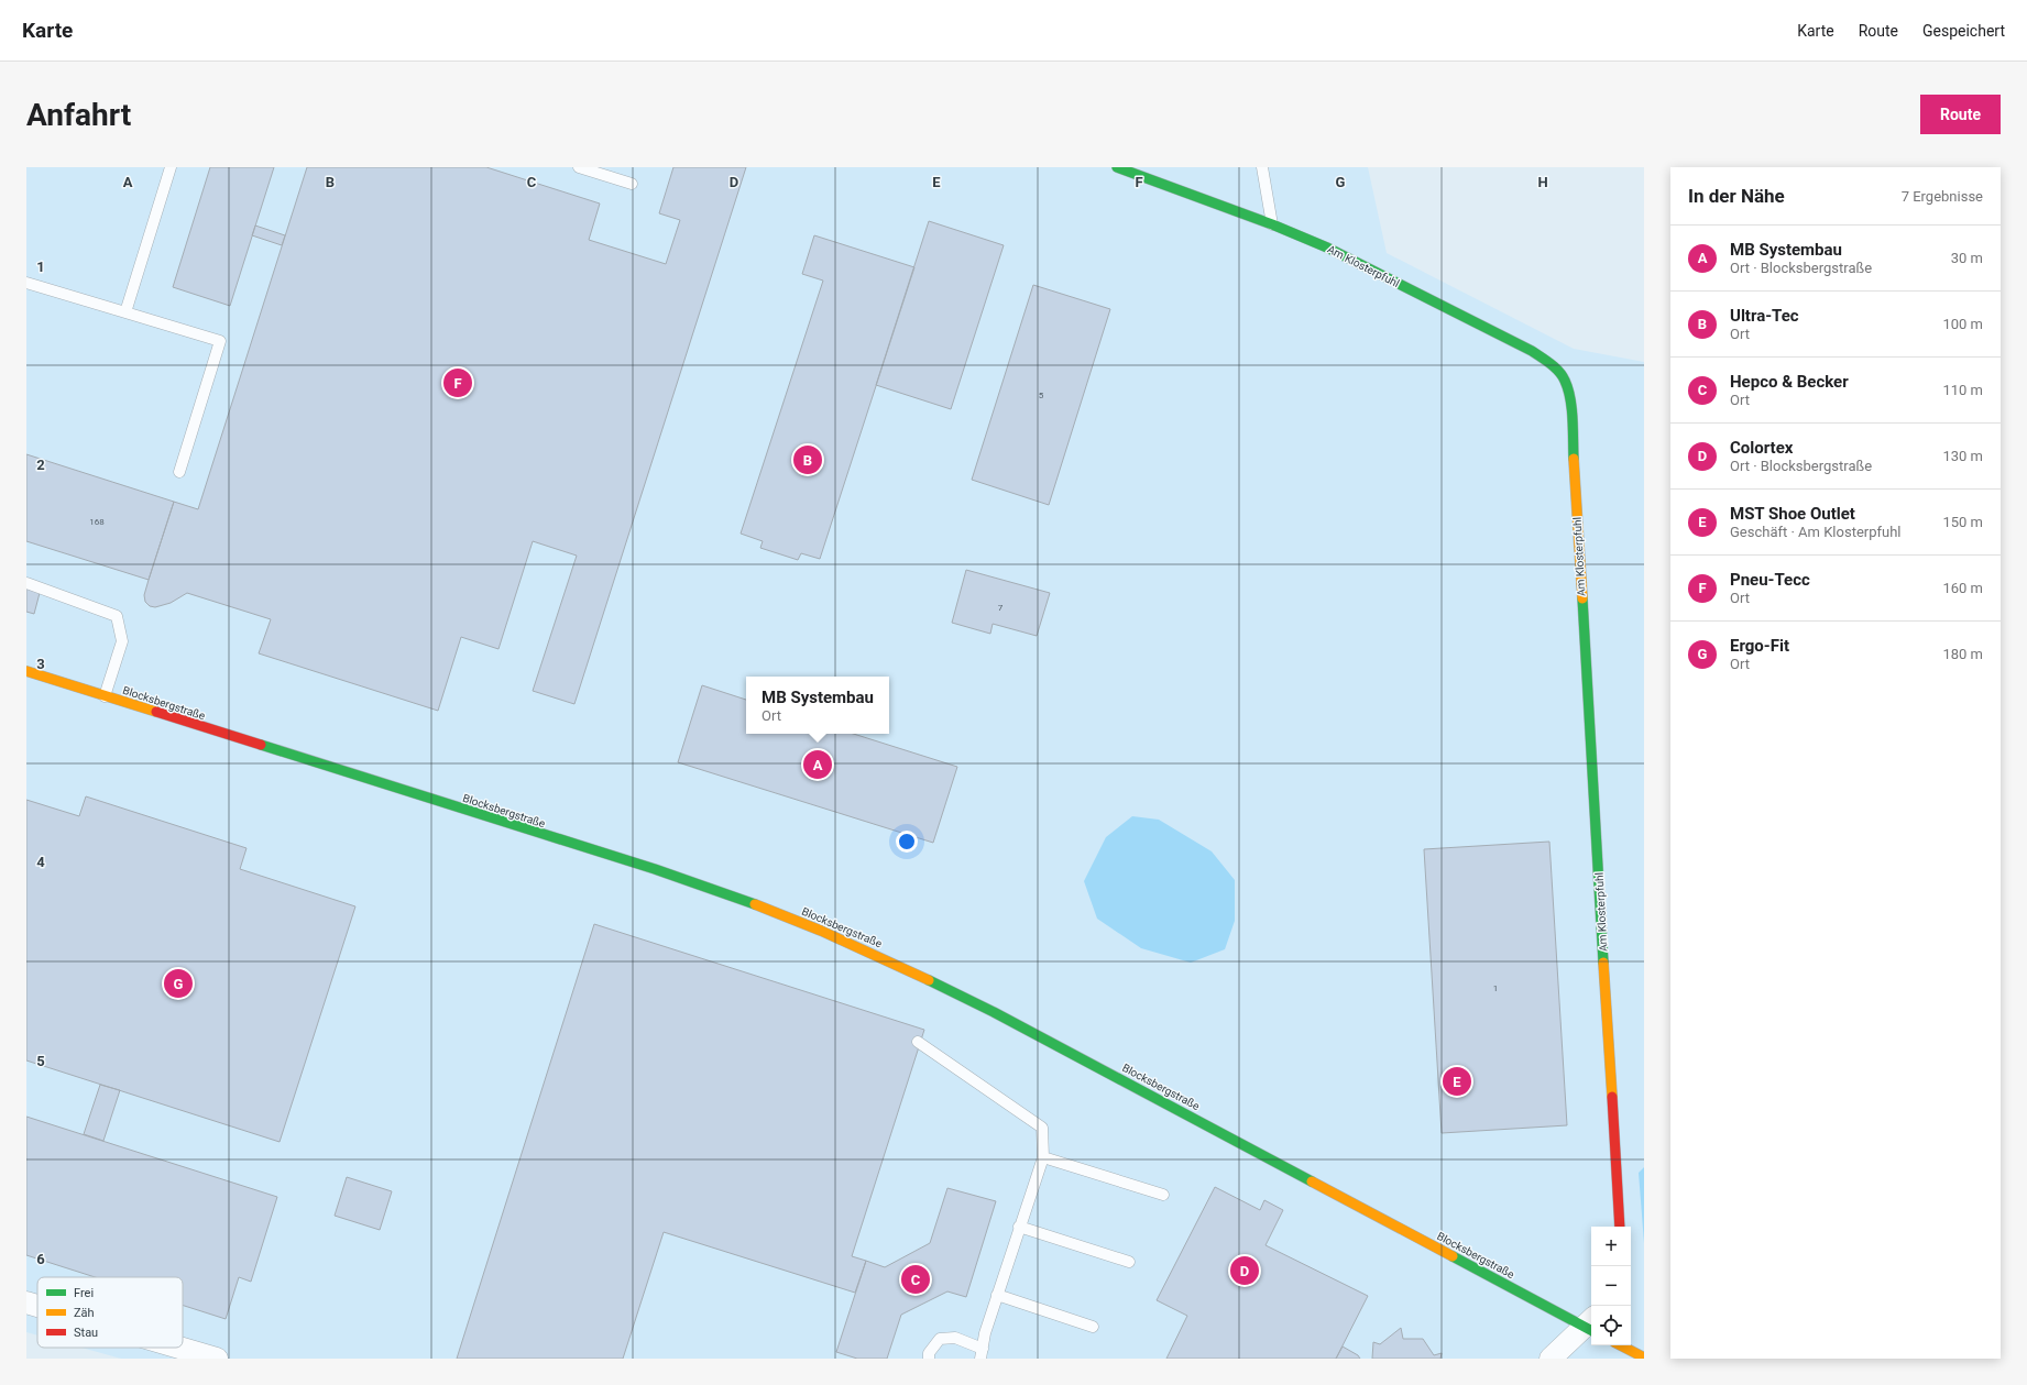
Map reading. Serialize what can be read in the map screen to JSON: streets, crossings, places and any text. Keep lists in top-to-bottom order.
{
  "streets": {
    "main road": ["Am Klosterpfuhl", "Blocksbergstraße"]
  },
  "house_numbers": [
    "5",
    "168",
    "7",
    "1"
  ],
  "legend": ["Frei", "Zäh", "Stau"],
  "page": {
    "header": "Karte",
    "nav": ["Karte", "Route", "Gespeichert"],
    "buttons": "Route",
    "title": "Anfahrt",
    "heading": ["In der Nähe", "7 Ergebnisse"],
    "list": [
      {
        "mark": "A",
        "name": "MB Systembau",
        "note": "Ort · Blocksbergstraße",
        "value": "30 m"
      },
      {
        "mark": "B",
        "name": "Ultra-Tec",
        "note": "Ort",
        "value": "100 m"
      },
      {
        "mark": "C",
        "name": "Hepco & Becker",
        "note": "Ort",
        "value": "110 m"
      },
      {
        "mark": "D",
        "name": "Colortex",
        "note": "Ort · Blocksbergstraße",
        "value": "130 m"
      },
      {
        "mark": "E",
        "name": "MST Shoe Outlet",
        "note": "Geschäft · Am Klosterpfuhl",
        "value": "150 m"
      },
      {
        "mark": "F",
        "name": "Pneu-Tecc",
        "note": "Ort",
        "value": "160 m"
      },
      {
        "mark": "G",
        "name": "Ergo-Fit",
        "note": "Ort",
        "value": "180 m"
      }
    ],
    "pins": [
      "F",
      "B",
      "A",
      "G",
      "E",
      "D",
      "C"
    ],
    "popup": ["MB Systembau", "Ort"],
    "map_buttons": ["+", "−"]
  },
  "grid": {
    "columns": [
      "A",
      "B",
      "C",
      "D",
      "E",
      "F",
      "G",
      "H"
    ],
    "rows": [
      "1",
      "2",
      "3",
      "4",
      "5",
      "6"
    ]
  }
}
